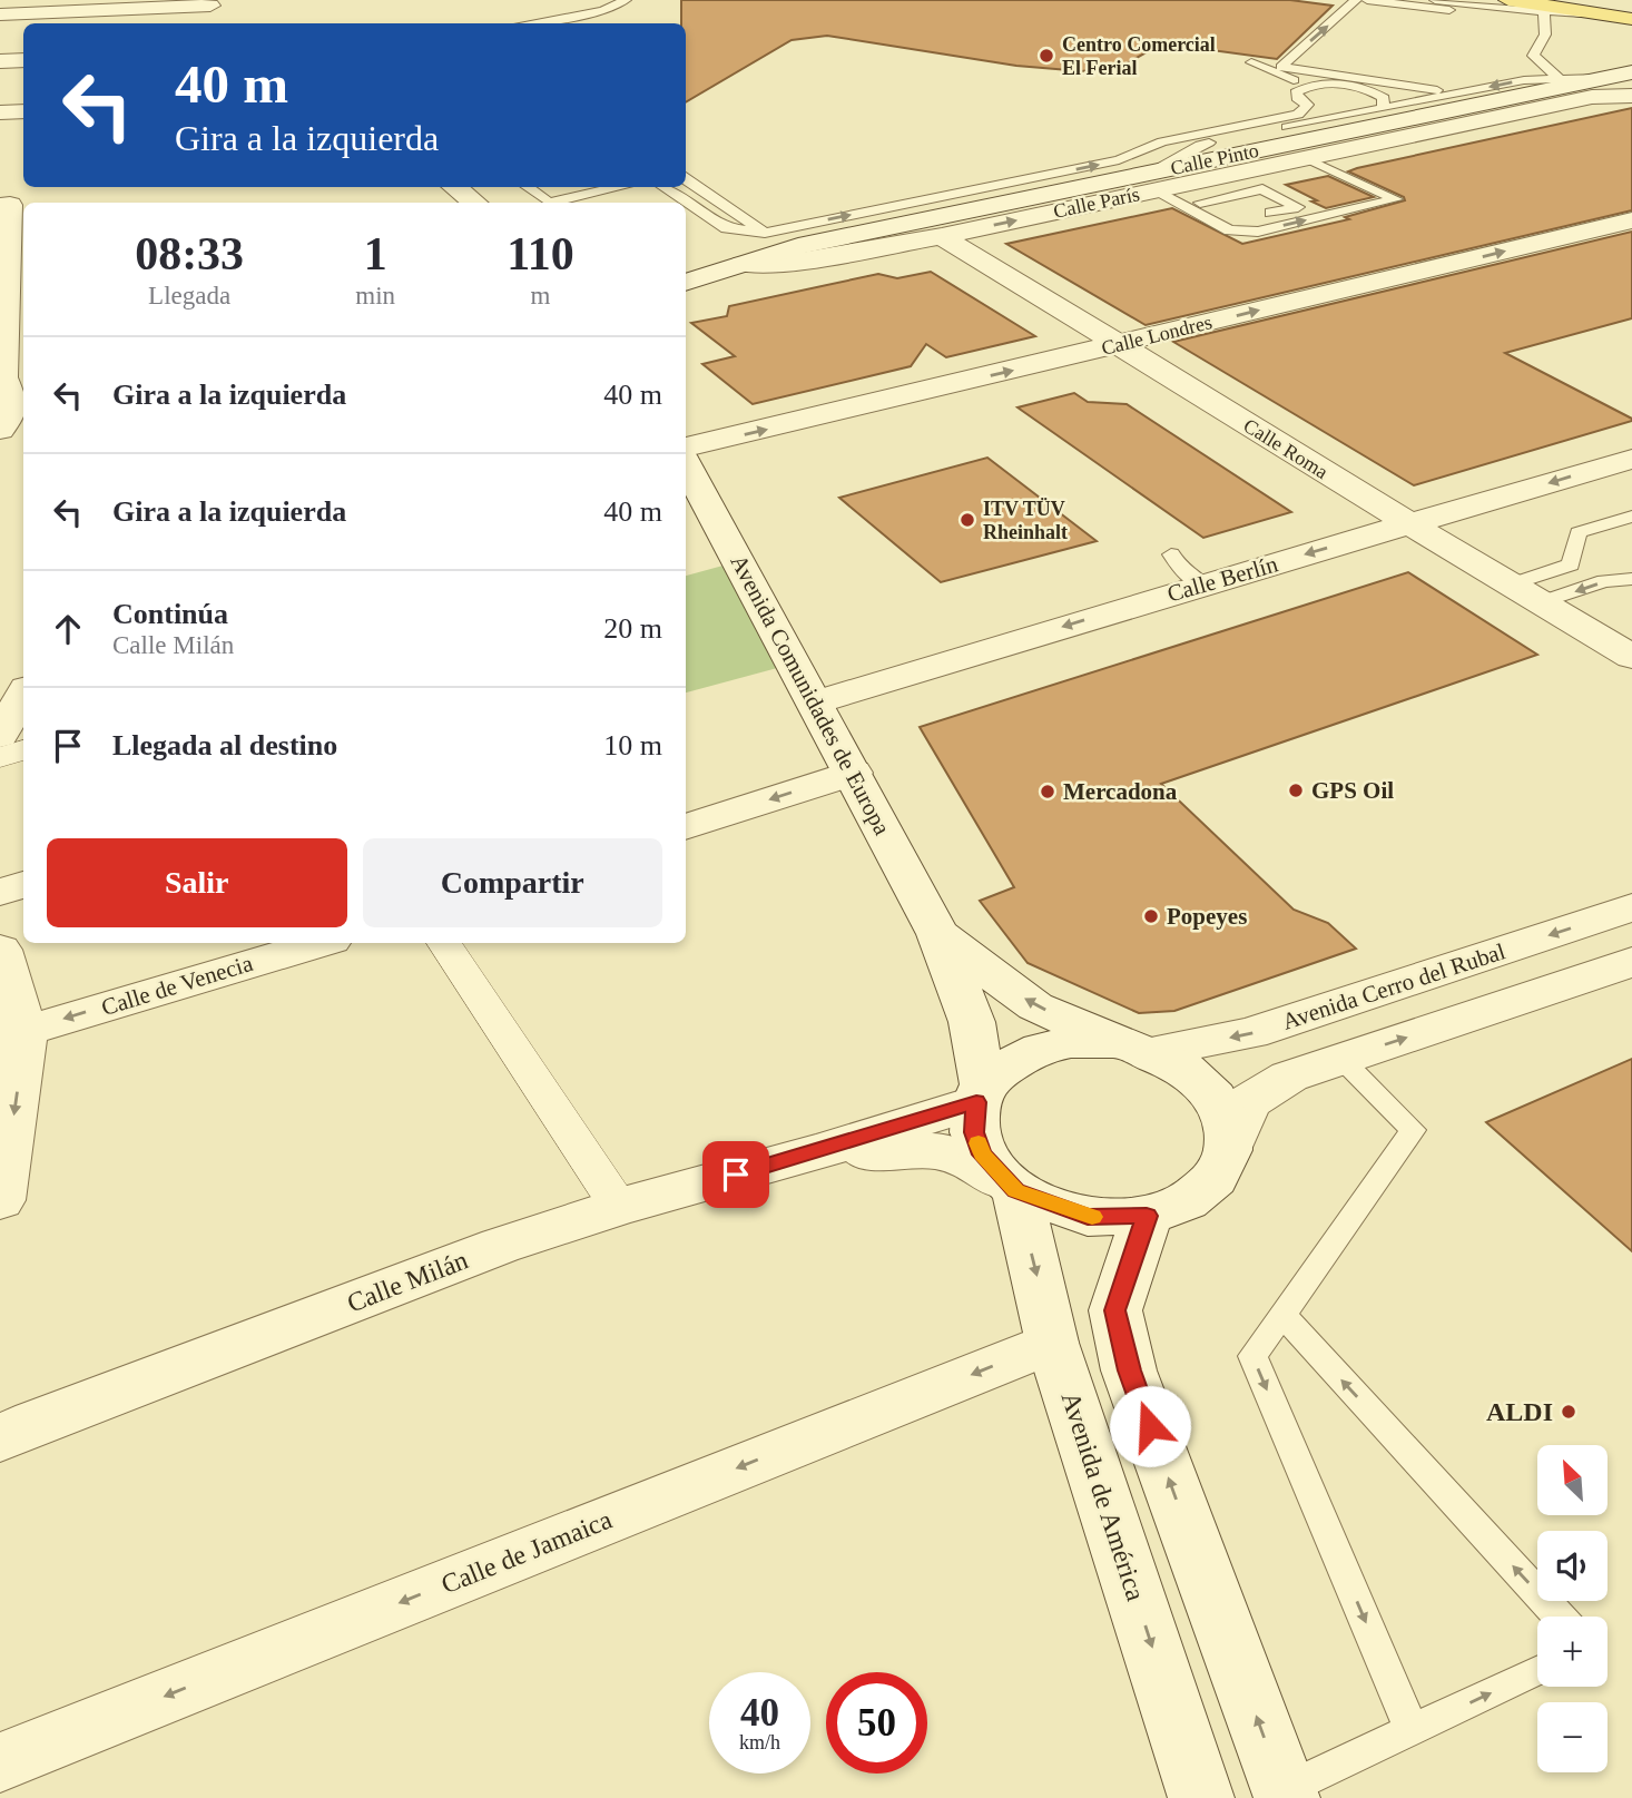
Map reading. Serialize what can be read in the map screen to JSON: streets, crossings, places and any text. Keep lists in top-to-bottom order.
{
  "streets": {
    "street": [
      "Calle Pinto",
      "Calle París",
      "Calle Londres",
      "Calle Roma",
      "Calle Berlín",
      "Avenida Comunidades de Europa",
      "Calle de Venecia",
      "Avenida Cerro del Rubal",
      "Calle Milán",
      "Avenida de América",
      "Calle de Jamaica"
    ]
  },
  "crossings": [
    ["Calle Pinto", "Calle París"],
    ["Calle París", "Calle Roma"],
    ["Calle Londres", "Calle Roma"],
    ["Calle Londres", "Avenida Comunidades de Europa"],
    ["Calle Roma", "Calle Berlín"],
    ["Calle Berlín", "Avenida Comunidades de Europa"],
    ["Avenida Comunidades de Europa", "Avenida Cerro del Rubal"],
    ["Avenida Comunidades de Europa", "Avenida de América"],
    ["Avenida Cerro del Rubal", "Avenida de América"],
    ["Avenida de América", "Calle de Jamaica"]
  ],
  "one_way": [
    "Calle Londres",
    "Calle Berlín",
    "Calle de Venecia",
    "Calle de Jamaica"
  ],
  "places": [
    "Centro Comercial El Ferial",
    "ITV TÜV Rheinhalt",
    "GPS Oil",
    "Mercadona",
    "Popeyes",
    "ALDI"
  ],
  "north": "top left",
  "page": {
    "turn": ["40 m", "Gira a la izquierda"],
    "eta": [
      "08:33",
      "Llegada",
      "1",
      "min",
      "110",
      "m"
    ],
    "list": [
      {
        "name": "Gira a la izquierda",
        "value": "40 m"
      },
      {
        "name": "Gira a la izquierda",
        "value": "40 m"
      },
      {
        "name": "Continúa",
        "note": "Calle Milán",
        "value": "20 m"
      },
      {
        "name": "Llegada al destino",
        "value": "10 m"
      }
    ],
    "buttons": ["Salir", "Compartir"],
    "map_buttons": ["+", "−"],
    "speed": "40 km/h",
    "limit": "50"
  }
}
